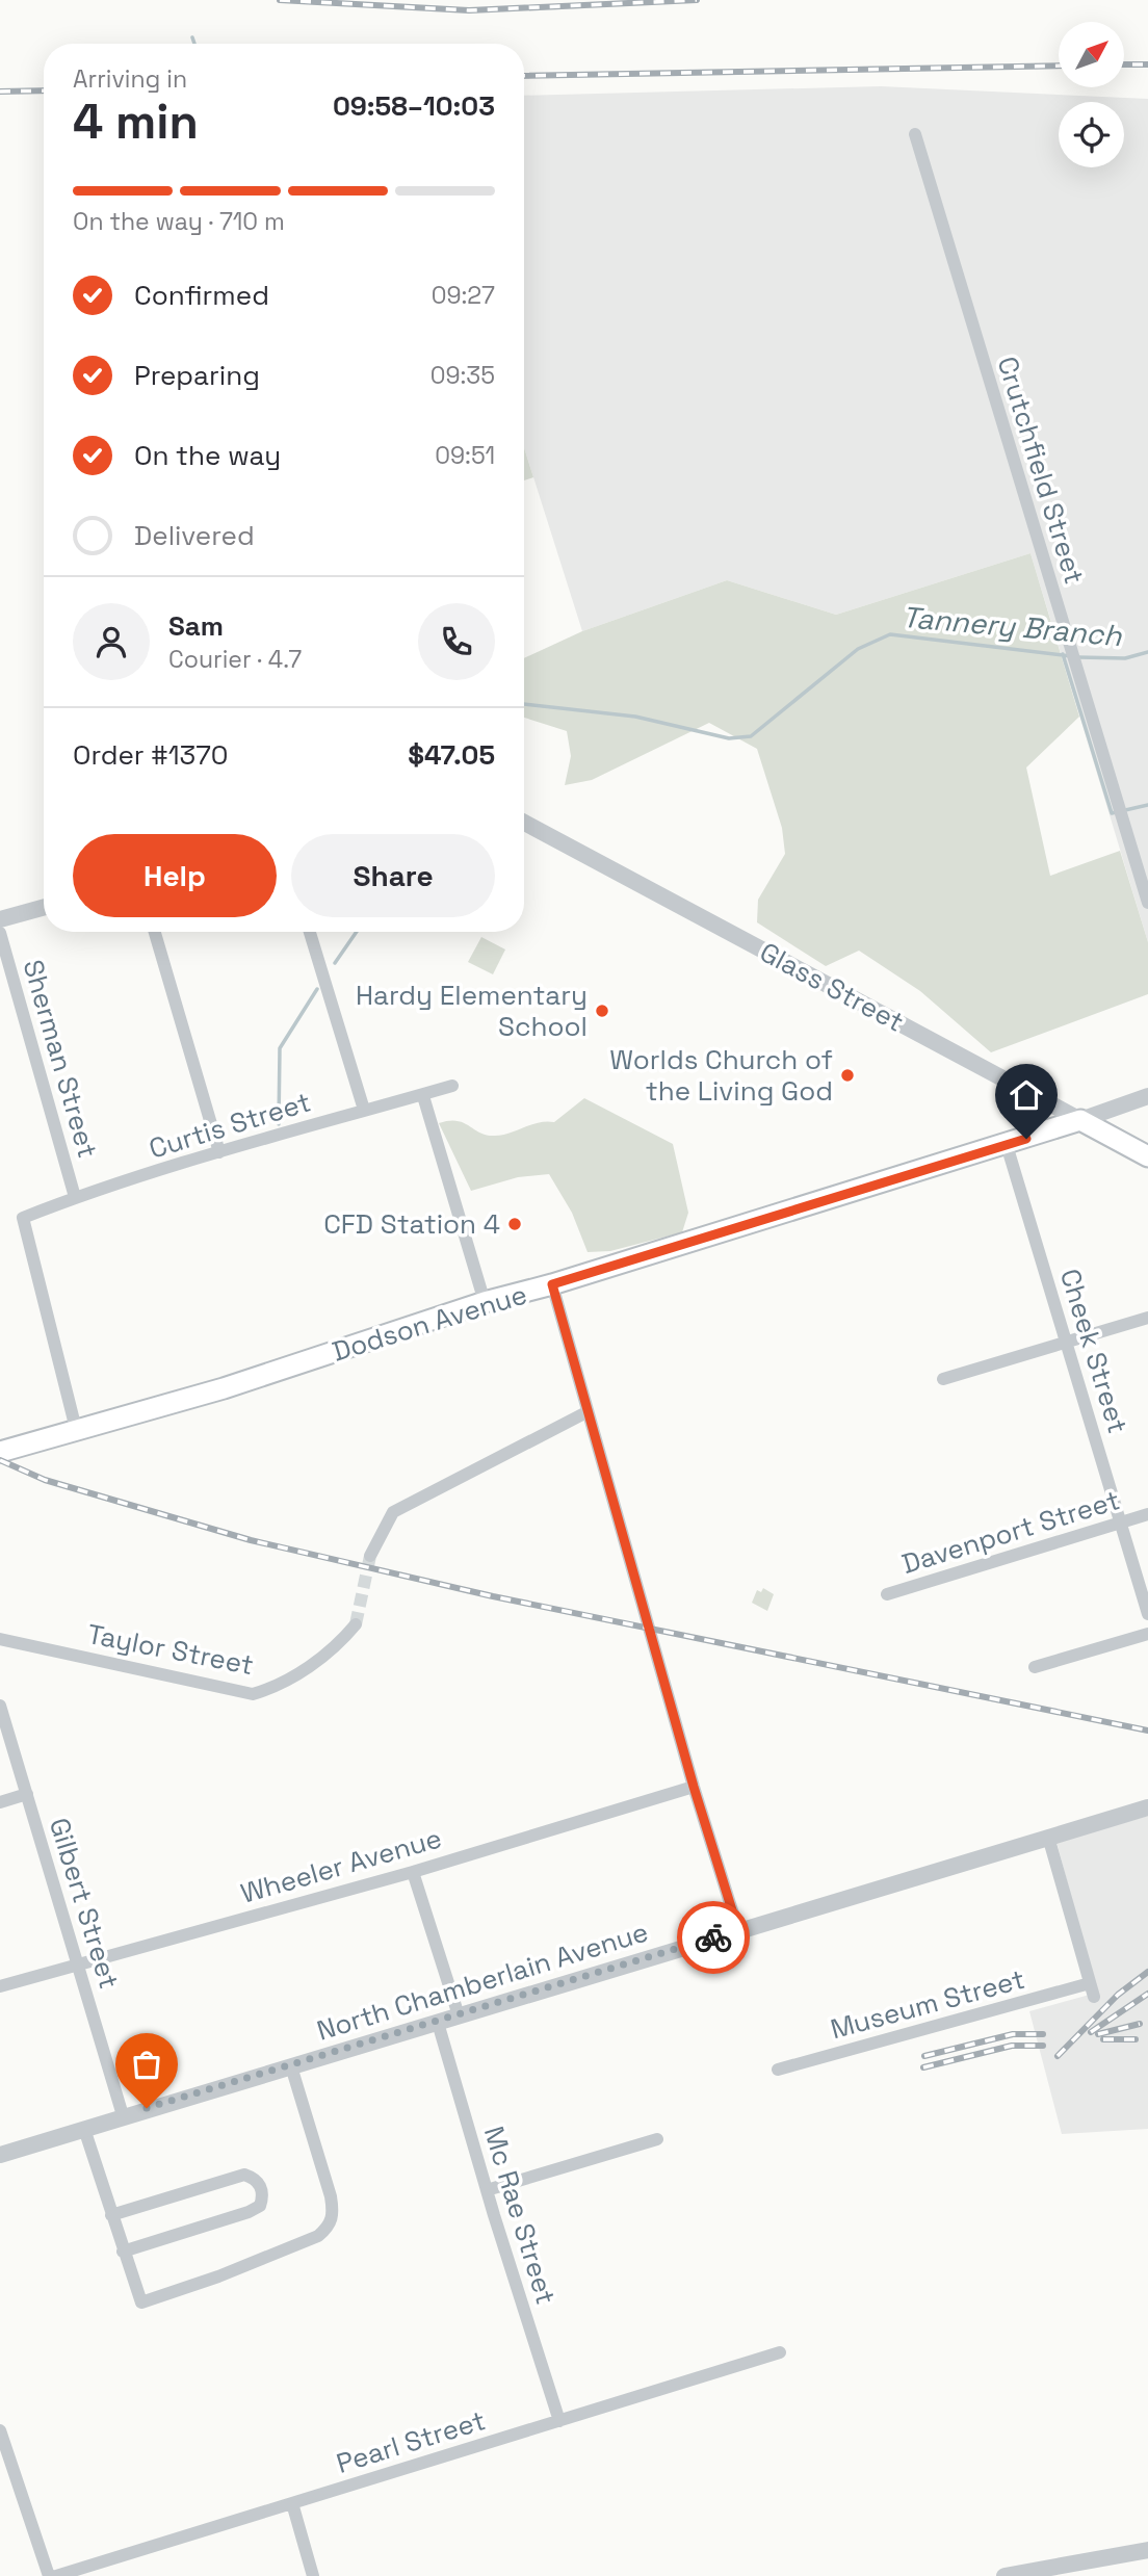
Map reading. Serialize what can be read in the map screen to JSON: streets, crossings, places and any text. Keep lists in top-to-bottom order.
{
  "streets": {
    "main road": ["Glass Street", "Dodson Avenue"],
    "street": [
      "Crutchfield Street",
      "Sherman Street",
      "Curtis Street",
      "Cheek Street",
      "Davenport Street",
      "Taylor Street",
      "Wheeler Avenue",
      "Gilbert Street",
      "North Chamberlain Avenue",
      "Museum Street",
      "Mc Rae Street",
      "Pearl Street"
    ]
  },
  "crossings": [
    ["Glass Street", "Dodson Avenue"],
    ["Sherman Street", "Curtis Street"],
    ["Curtis Street", "Dodson Avenue"],
    ["Dodson Avenue", "Cheek Street"],
    ["Cheek Street", "Davenport Street"],
    ["Wheeler Avenue", "Gilbert Street"],
    ["Gilbert Street", "North Chamberlain Avenue"],
    ["North Chamberlain Avenue", "Mc Rae Street"],
    ["Mc Rae Street", "Pearl Street"]
  ],
  "water": ["Tannery Branch"],
  "places": ["Hardy Elementary School", "Worlds Church of the Living God", "CFD Station 4"],
  "north": "top right",
  "page": {
    "heading": ["4 min", "Arriving in", "09:58–10:03"],
    "panel": [
      "Sam",
      "Courier · 4.7",
      "Order #1370",
      "$47.05"
    ],
    "bar": "On the way · 710 m",
    "list": [
      ["Confirmed", "09:27"],
      ["Preparing", "09:35"],
      ["On the way", "09:51"],
      "Delivered"
    ],
    "buttons": ["Help", "Share"]
  }
}
